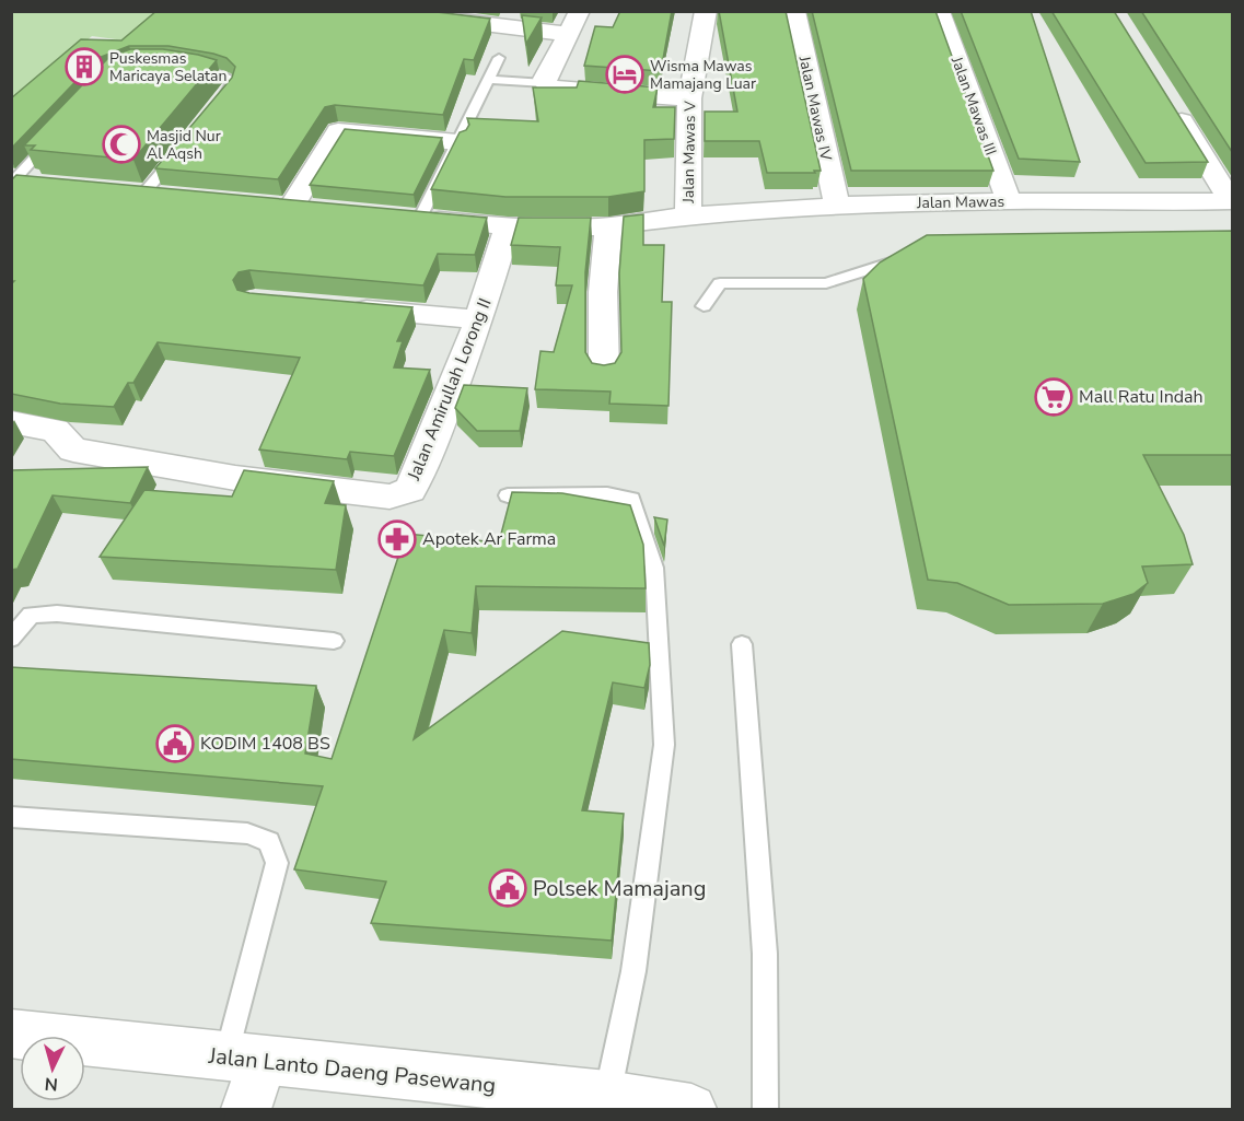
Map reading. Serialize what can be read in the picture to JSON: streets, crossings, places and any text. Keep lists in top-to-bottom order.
{
  "streets": {
    "street": [
      "Jalan Mawas III",
      "Jalan Mawas IV",
      "Jalan Mawas V",
      "Jalan Mawas",
      "Jalan Amirullah Lorong II",
      "Jalan Lanto Daeng Pasewang"
    ]
  },
  "crossings": [
    ["Jalan Mawas III", "Jalan Mawas"],
    ["Jalan Mawas IV", "Jalan Mawas"],
    ["Jalan Mawas V", "Jalan Mawas"],
    ["Jalan Mawas", "Jalan Amirullah Lorong II"]
  ],
  "places": {
    "building": ["Puskesmas Maricaya Selatan"],
    "hotel": ["Wisma Mawas Mamajang Luar"],
    "mosque": ["Masjid Nur Al Aqsh"],
    "supermarket": ["Mall Ratu Indah"],
    "pharmacy": ["Apotek Ar Farma"],
    "public building": ["KODIM 1408 BS", "Polsek Mamajang"]
  },
  "north": "bottom"
}
